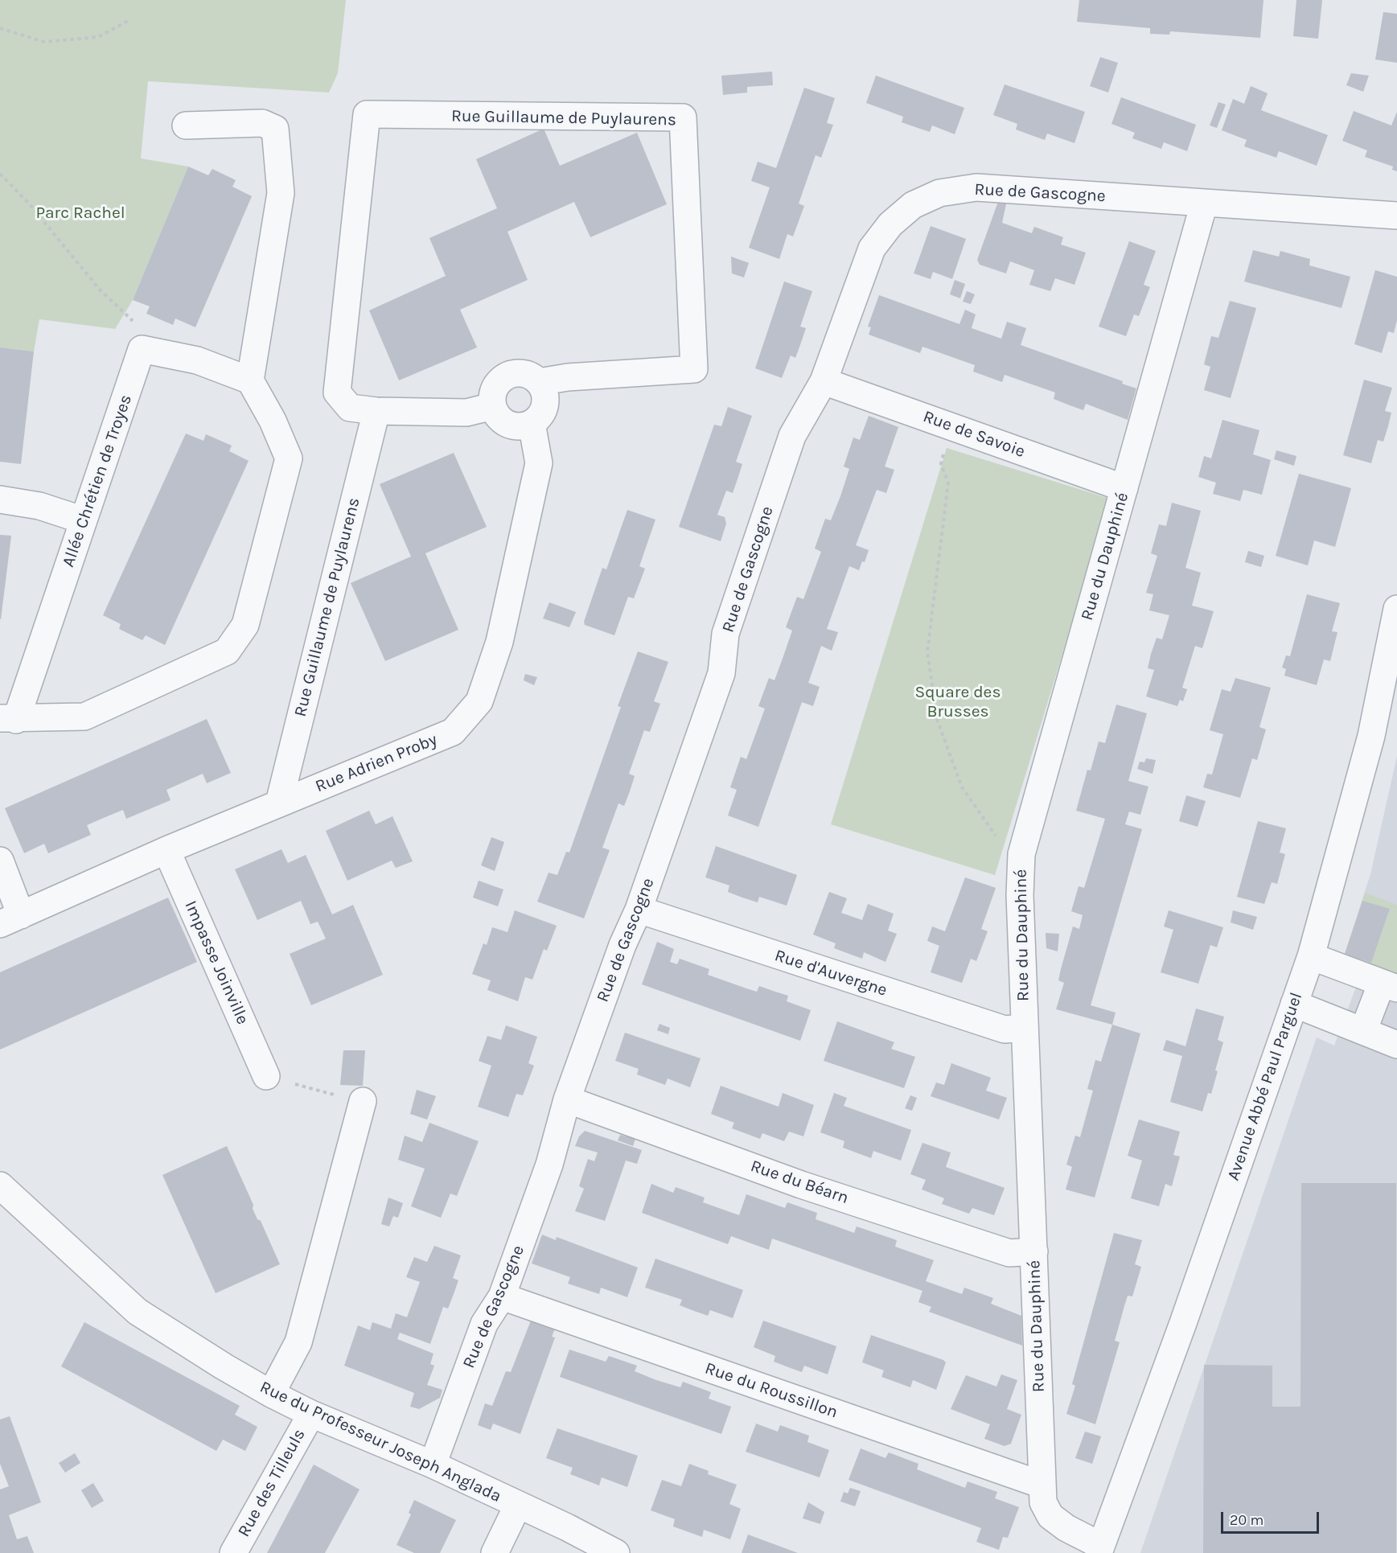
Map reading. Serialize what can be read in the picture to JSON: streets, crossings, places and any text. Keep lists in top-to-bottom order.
{
  "streets": {
    "street": [
      "Rue Guillaume de Puylaurens",
      "Rue de Gascogne",
      "Rue de Savoie",
      "Allée Chrétien de Troyes",
      "Rue du Dauphiné",
      "Rue Adrien Proby",
      "Impasse Joinville",
      "Rue d'Auvergne",
      "Avenue Abbé Paul Parguel",
      "Rue du Béarn",
      "Rue du Roussillon",
      "Rue du Professeur Joseph Anglada",
      "Rue des Tilleuls"
    ]
  },
  "crossings": [
    ["Rue Guillaume de Puylaurens", "Rue Adrien Proby"],
    ["Rue de Gascogne", "Rue de Savoie"],
    ["Rue de Gascogne", "Rue du Dauphiné"],
    ["Rue de Gascogne", "Rue d'Auvergne"],
    ["Rue de Gascogne", "Rue du Béarn"],
    ["Rue de Gascogne", "Rue du Roussillon"],
    ["Rue de Gascogne", "Rue du Professeur Joseph Anglada"],
    ["Rue de Savoie", "Rue du Dauphiné"],
    ["Rue du Dauphiné", "Rue d'Auvergne"],
    ["Rue du Dauphiné", "Avenue Abbé Paul Parguel"],
    ["Rue du Dauphiné", "Rue du Béarn"],
    ["Rue du Dauphiné", "Rue du Roussillon"],
    ["Rue Adrien Proby", "Impasse Joinville"],
    ["Rue du Professeur Joseph Anglada", "Rue des Tilleuls"]
  ],
  "parks": ["Parc Rachel", "Square des Brusses"],
  "scale_bar": "20 m"
}
